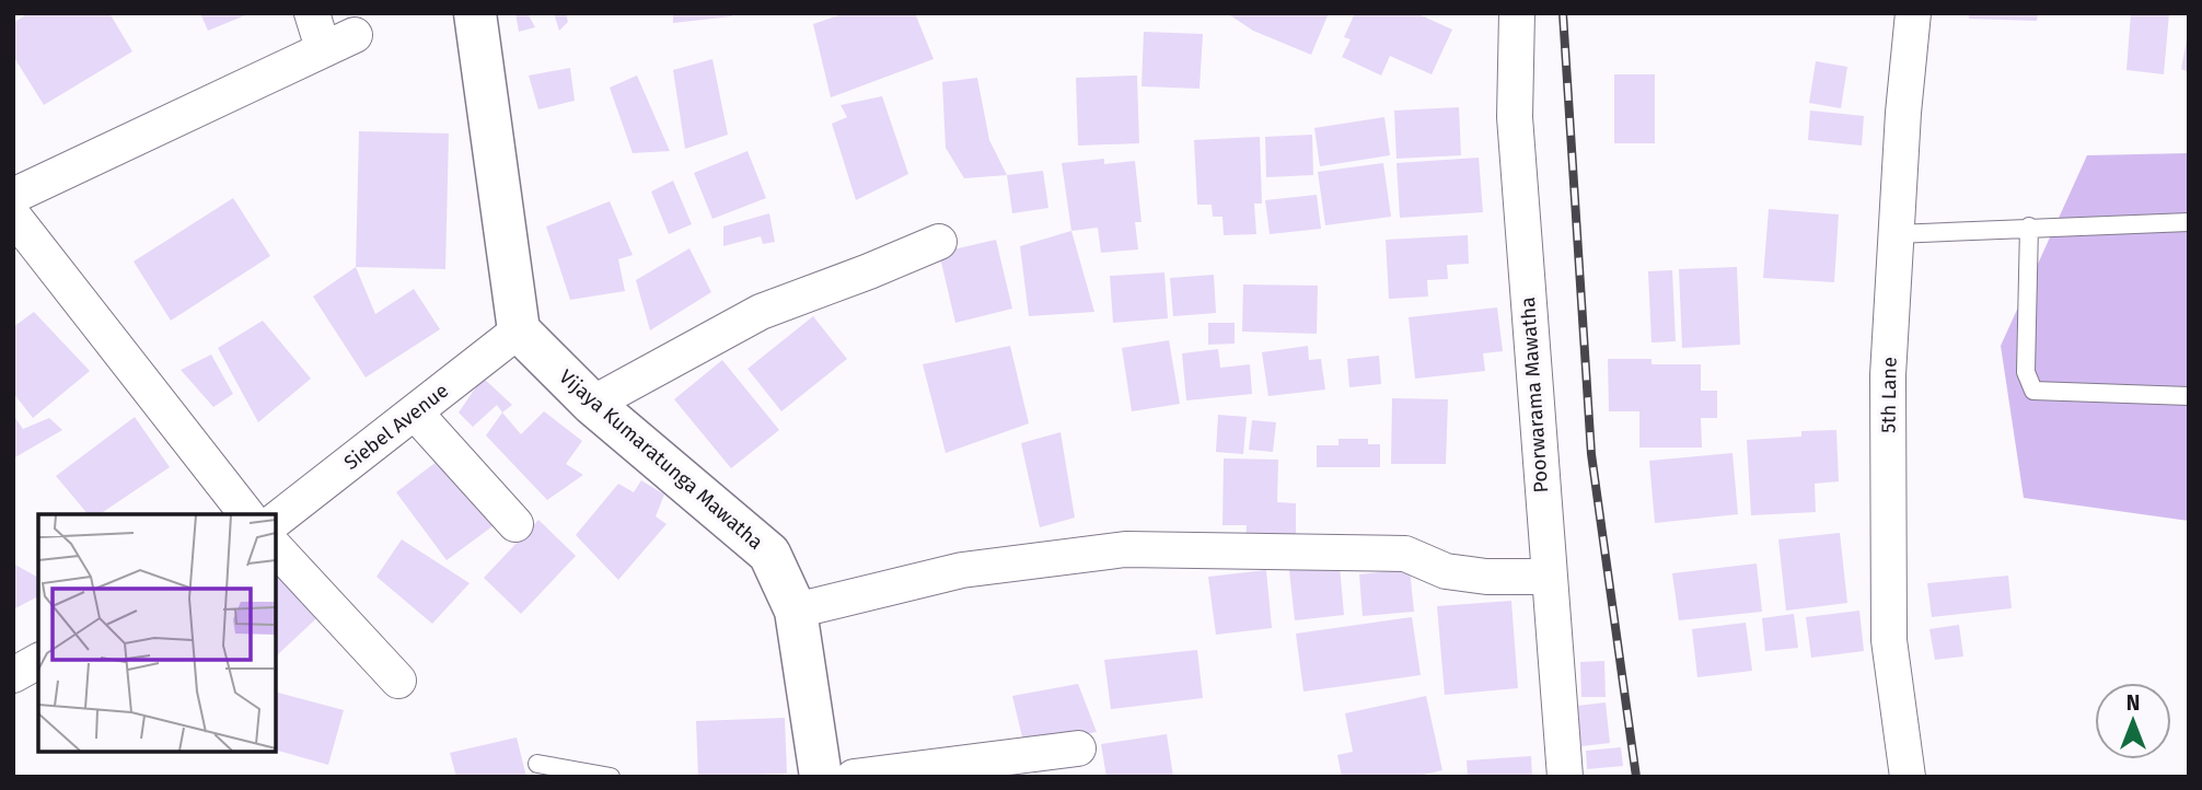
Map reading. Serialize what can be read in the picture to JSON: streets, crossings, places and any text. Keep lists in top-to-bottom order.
{
  "streets": {
    "main road": ["Vijaya Kumaratunga Mawatha"],
    "street": ["Poorwarama Mawatha", "5th Lane", "Siebel Avenue"]
  },
  "crossings": [
    ["Siebel Avenue", "Vijaya Kumaratunga Mawatha"]
  ],
  "north": "top"
}
